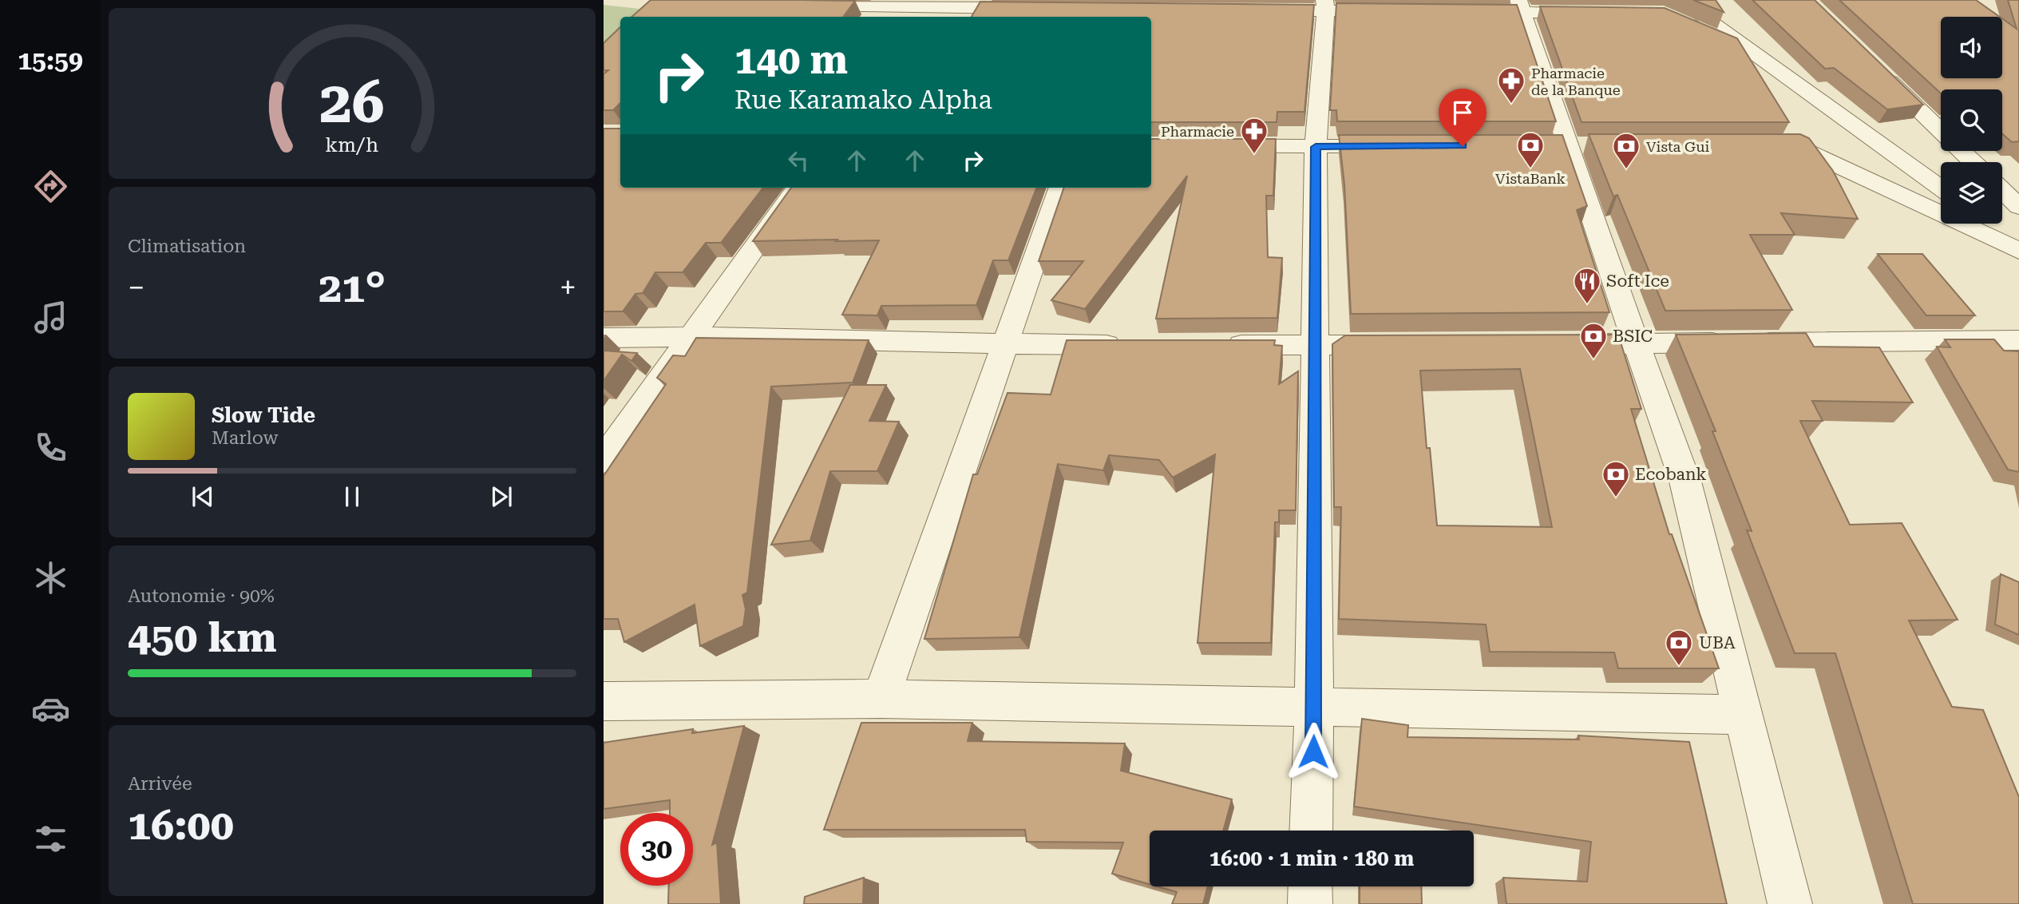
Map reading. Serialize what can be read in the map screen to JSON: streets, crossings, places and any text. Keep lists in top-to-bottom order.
{
  "places": {
    "pharmacy": ["Pharmacie de la Banque", "Pharmacie"],
    "bank": [
      "VistaBank",
      "Vista Gui",
      "BSIC",
      "Ecobank",
      "UBA"
    ],
    "restaurant": ["Soft Ice"]
  },
  "page": {
    "tabs": "15:59",
    "turn": ["140 m", "Rue Karamako Alpha"],
    "tile": [
      "Climatisation",
      ["Autonomie · 90%", "450 km"],
      ["Arrivée", "16:00"]
    ],
    "heat": ["−", "21°", "+"],
    "song": ["Slow Tide", "Marlow"],
    "limit": "30",
    "trip": "16:00 · 1 min · 180 m",
    "gauge": ["26", "km/h"]
  }
}
